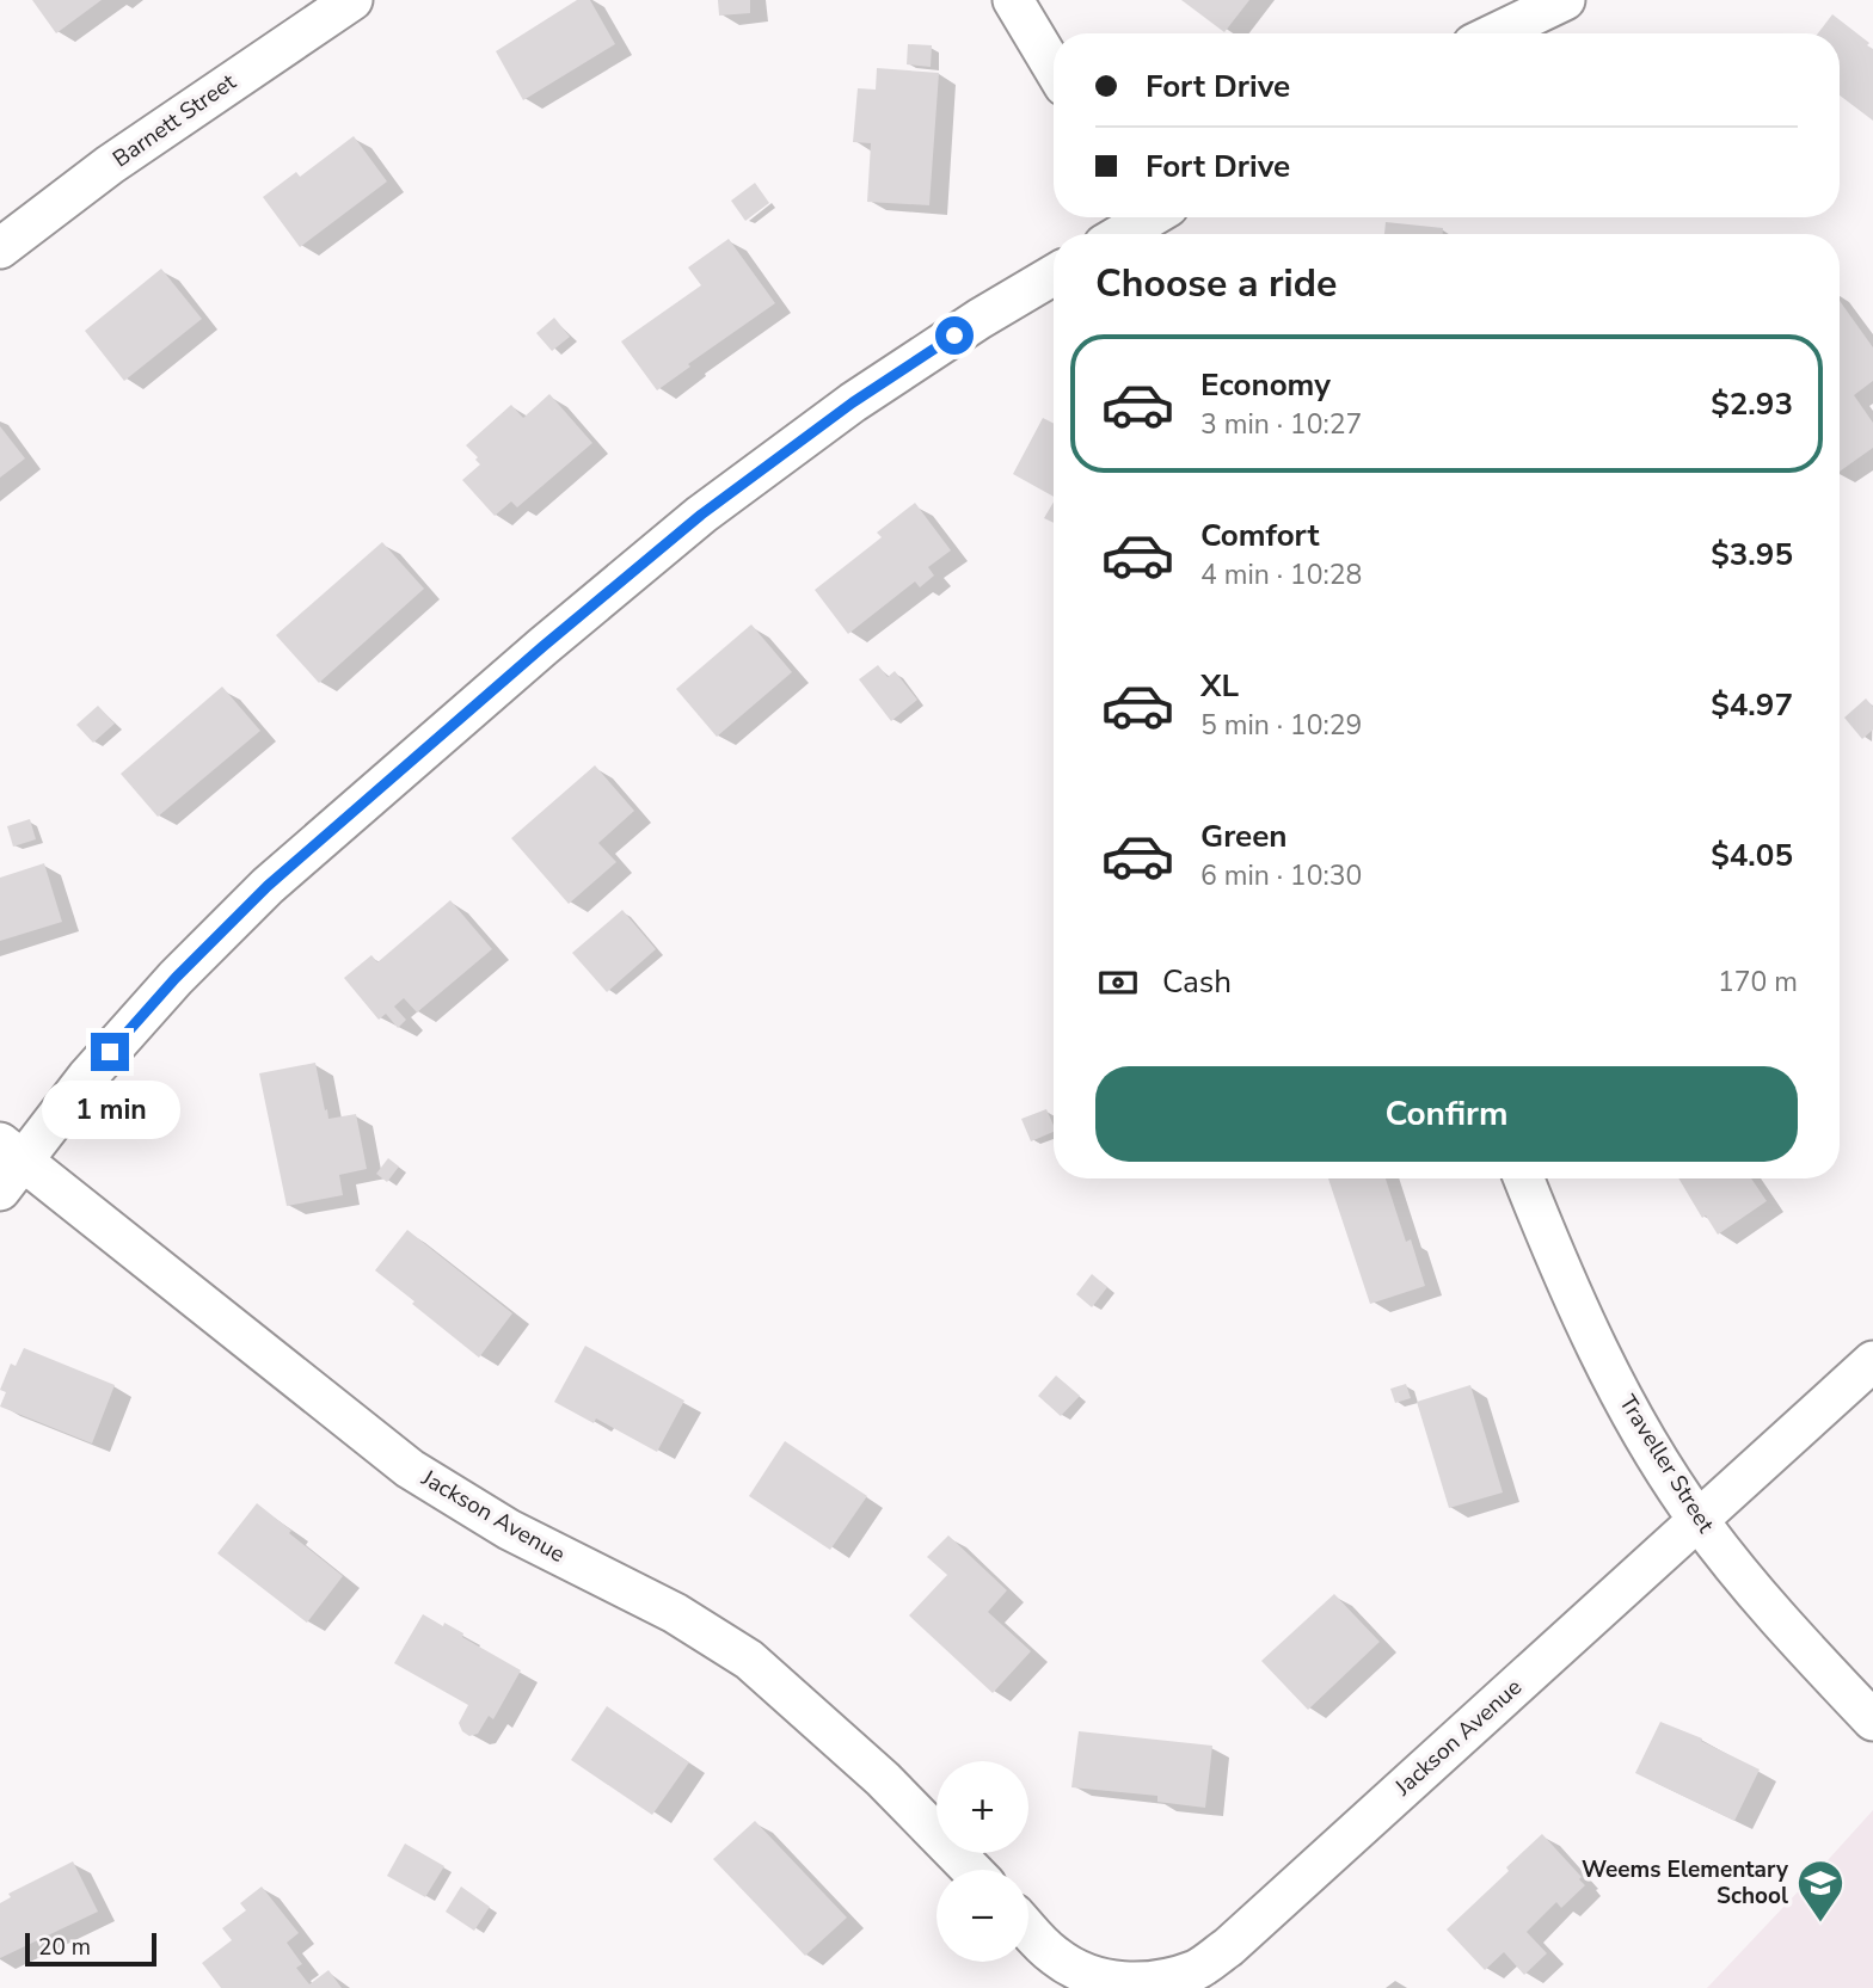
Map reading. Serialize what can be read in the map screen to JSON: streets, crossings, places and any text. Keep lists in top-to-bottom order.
{
  "streets": {
    "street": ["Barnett Street", "Traveller Street", "Jackson Avenue"]
  },
  "crossings": [
    ["Traveller Street", "Jackson Avenue"]
  ],
  "places": {
    "school or university": ["Weems Elementary School"]
  },
  "scale_bar": "20 m",
  "page": {
    "banner": ["Fort Drive", "Fort Drive"],
    "heading": "Choose a ride",
    "list": [
      {
        "name": "Economy",
        "note": "3 min · 10:27",
        "value": "$2.93"
      },
      {
        "name": "Comfort",
        "note": "4 min · 10:28",
        "value": "$3.95"
      },
      {
        "name": "XL",
        "note": "5 min · 10:29",
        "value": "$4.97"
      },
      {
        "name": "Green",
        "note": "6 min · 10:30",
        "value": "$4.05"
      }
    ],
    "pay": ["Cash", "170 m"],
    "buttons": "Confirm",
    "bubble": "1 min",
    "map_buttons": ["+", "−"],
    "scale": "20 m"
  }
}
